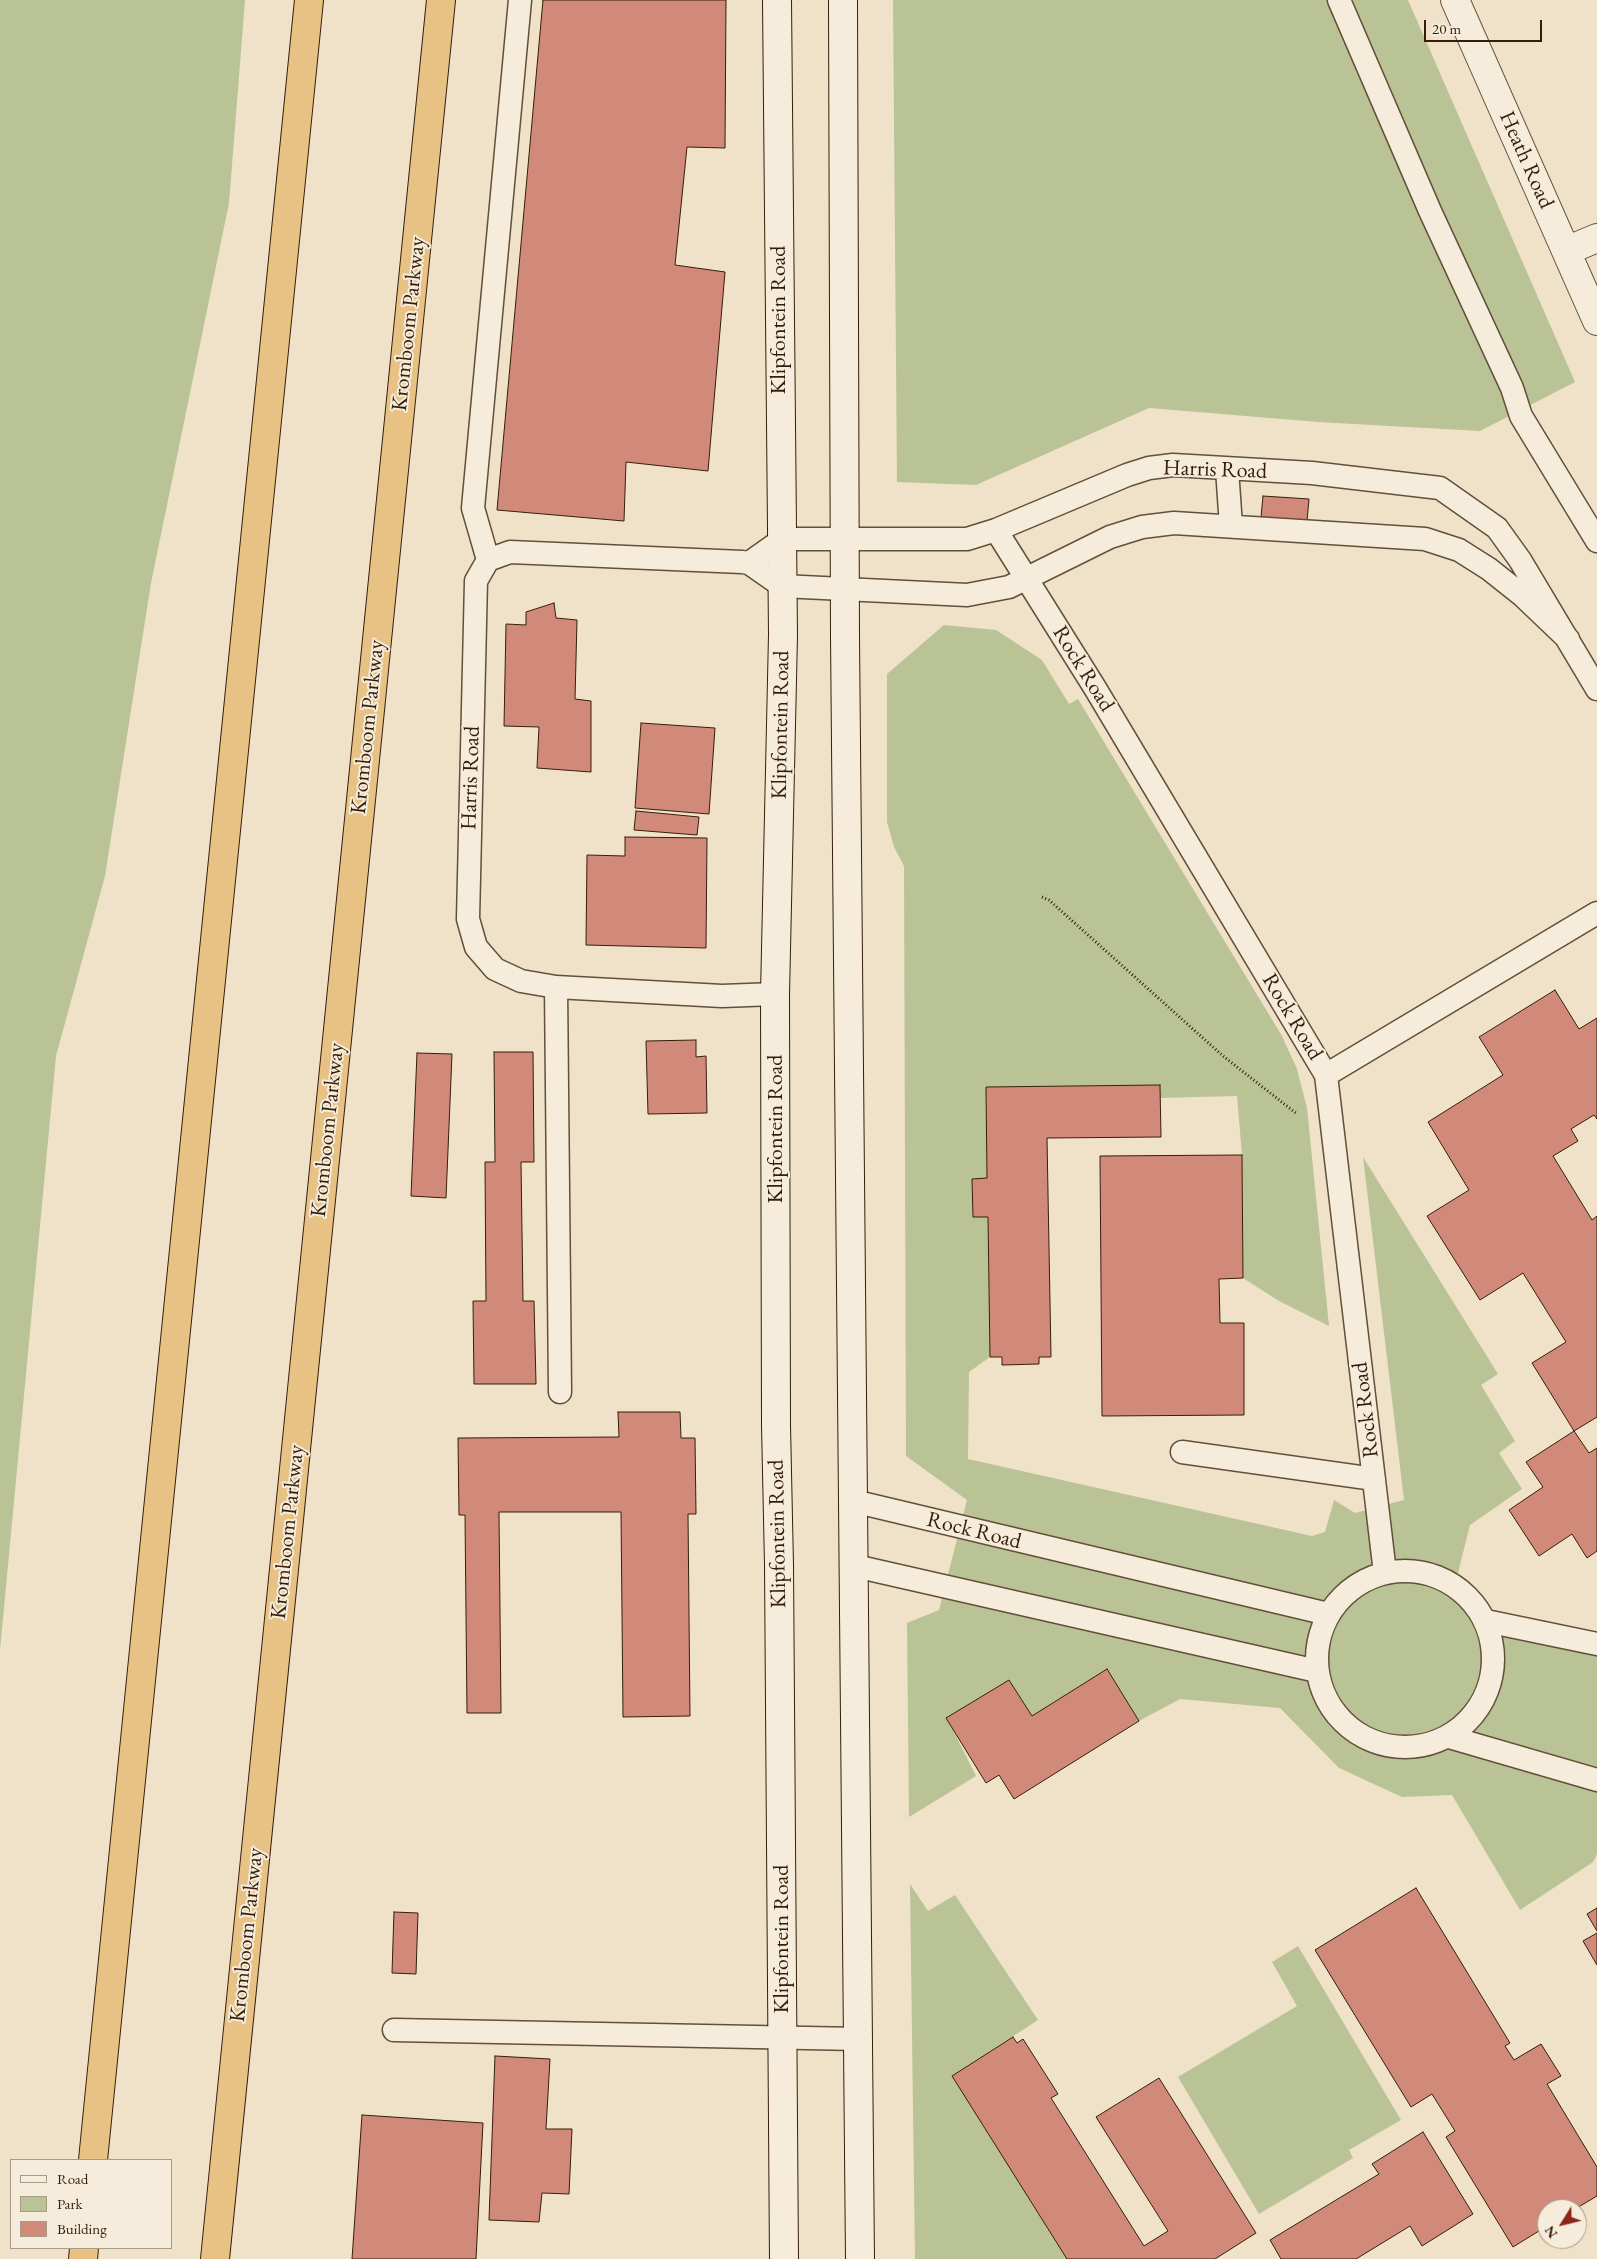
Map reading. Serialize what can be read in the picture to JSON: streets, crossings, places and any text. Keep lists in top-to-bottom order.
{
  "streets": {
    "highway": ["Kromboom Parkway"],
    "main road": ["Heath Road", "Klipfontein Road"],
    "lane": ["Harris Road", "Rock Road"]
  },
  "crossings": [
    ["Klipfontein Road", "Harris Road"],
    ["Harris Road", "Rock Road"]
  ],
  "legend": ["Road", "Park", "Building"],
  "scale_bar": "20 m",
  "north": "bottom left"
}
